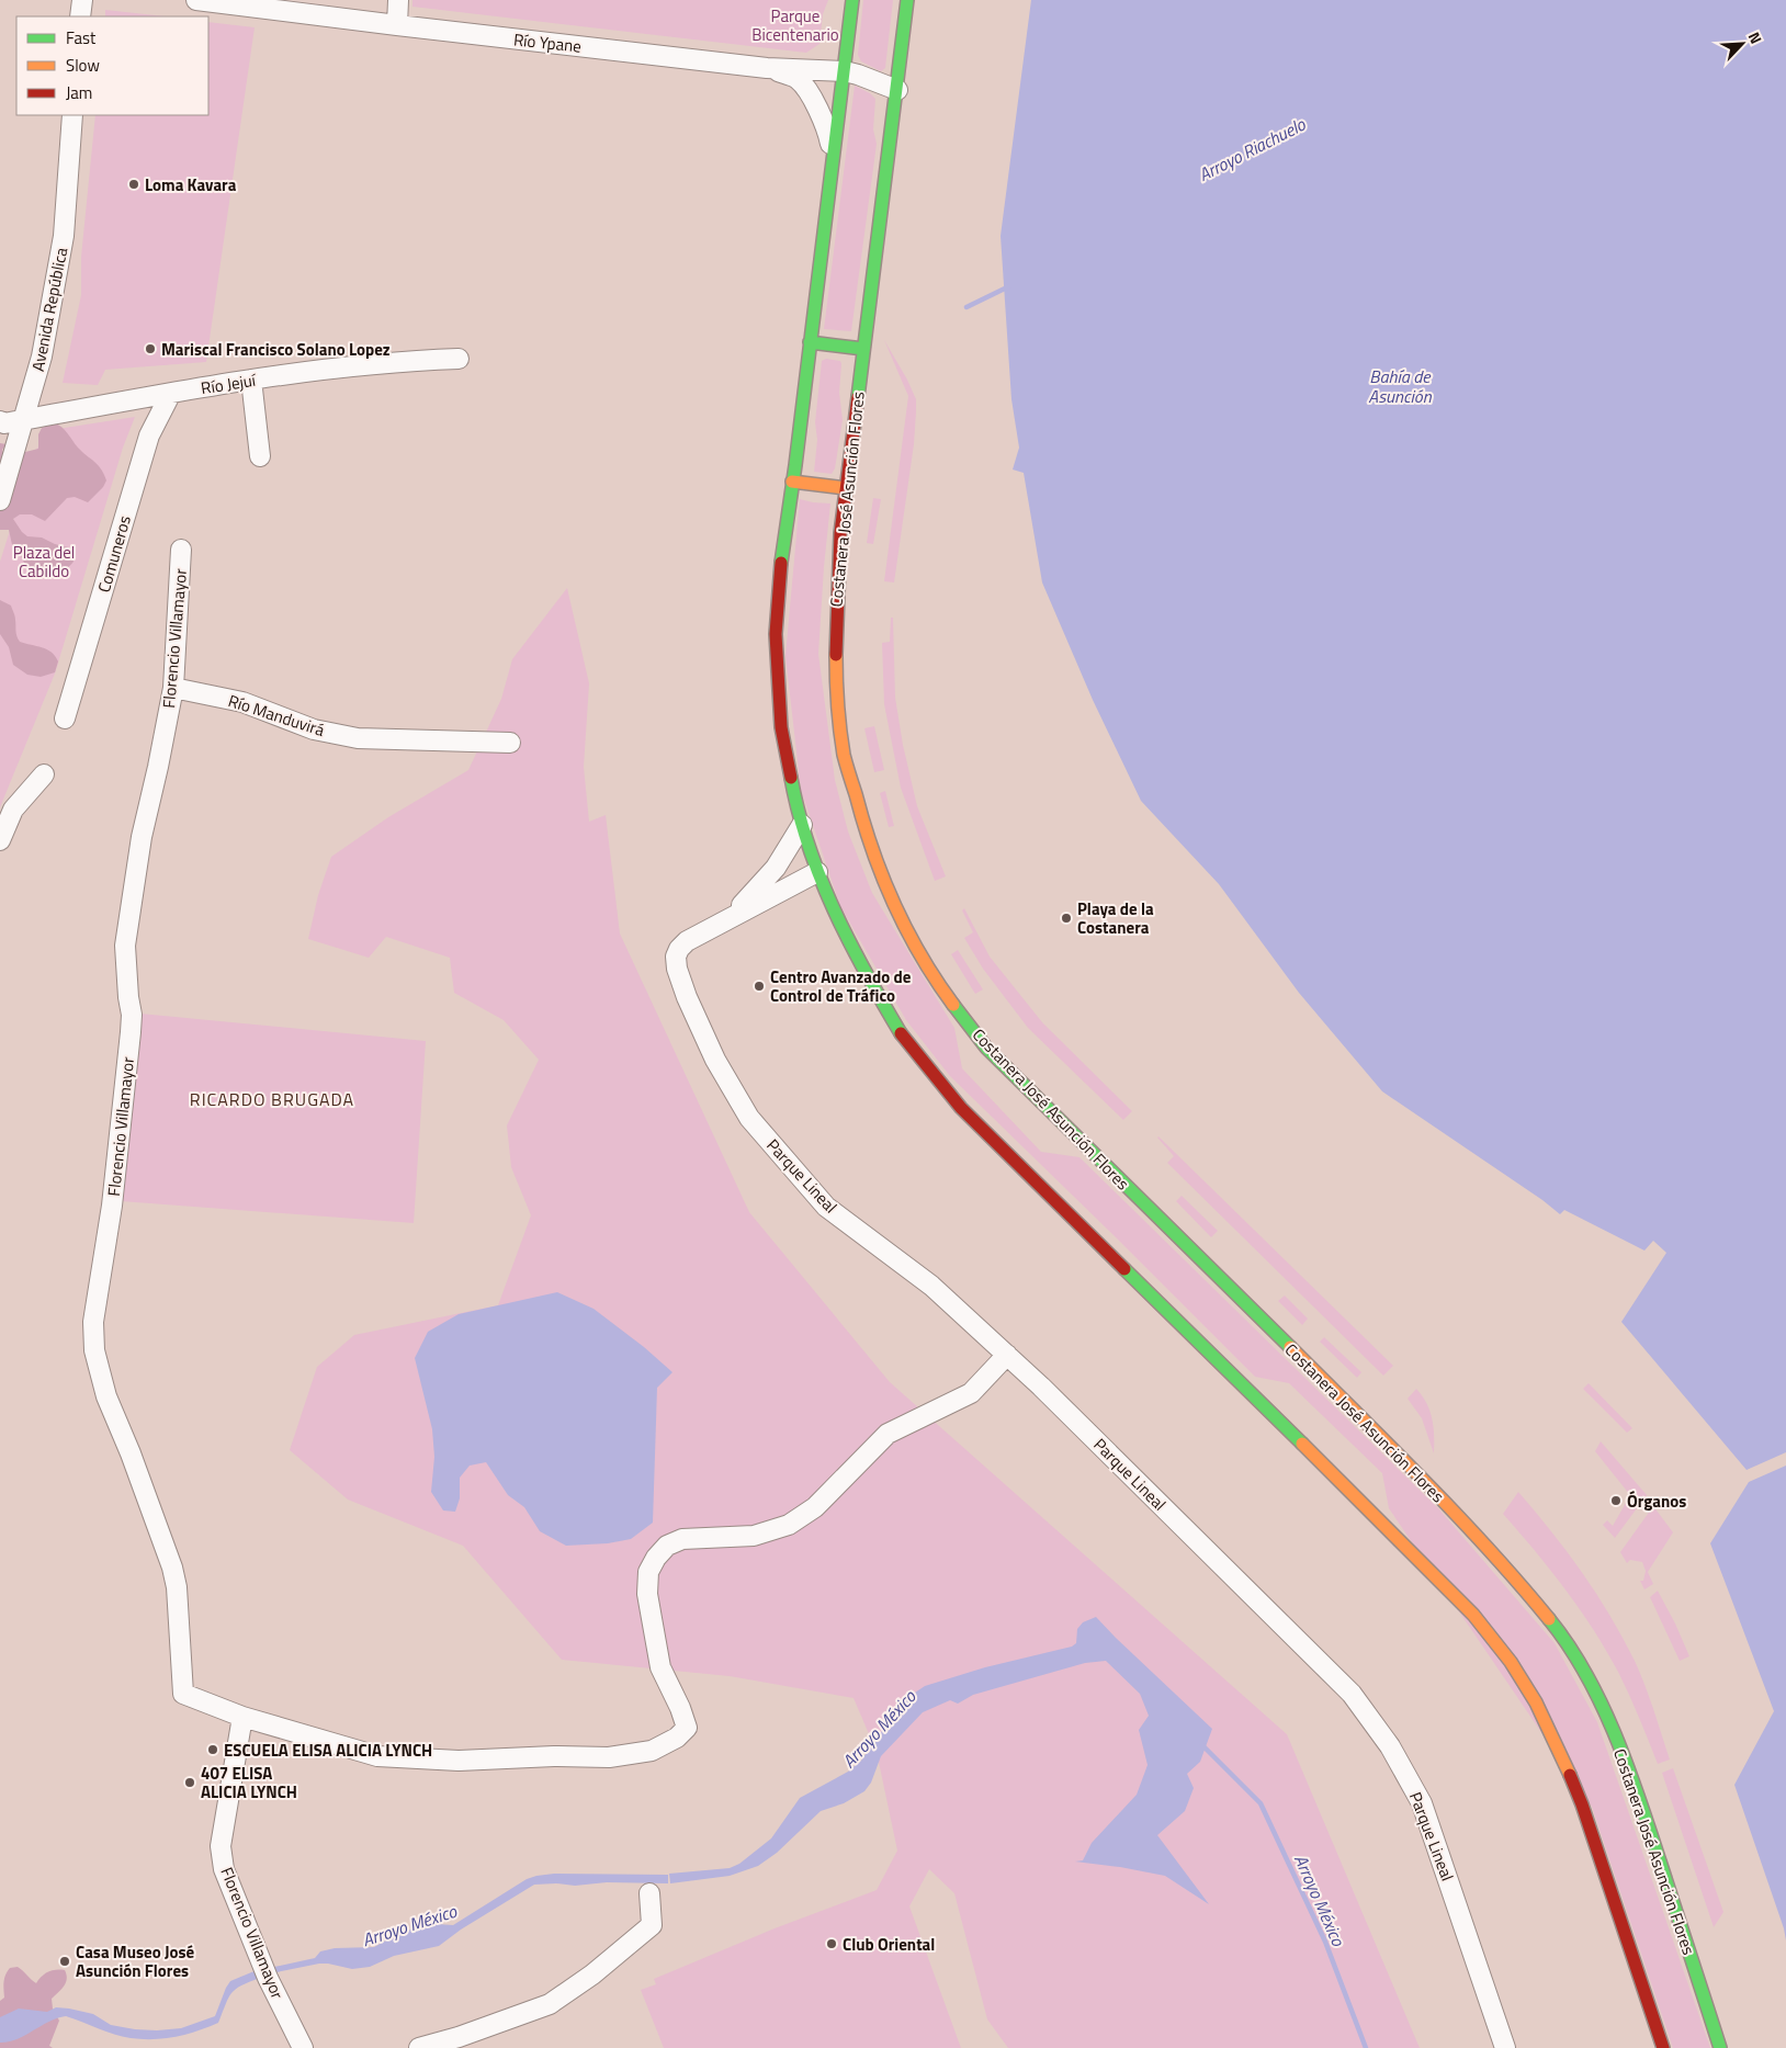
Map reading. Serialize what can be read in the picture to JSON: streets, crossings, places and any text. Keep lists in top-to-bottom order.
{
  "streets": {
    "highway": ["Costanera José Asunción Flores"],
    "street": [
      "Río Ypane",
      "Avenida República",
      "Río Jejuí",
      "Comuneros",
      "Florencio Villamayor",
      "Río Manduvirá",
      "Parque Lineal"
    ]
  },
  "crossings": [
    ["Río Ypane", "Costanera José Asunción Flores"],
    ["Avenida República", "Río Jejuí"],
    ["Río Jejuí", "Comuneros"],
    ["Florencio Villamayor", "Río Manduvirá"]
  ],
  "districts": ["RICARDO BRUGADA"],
  "water": ["Arroyo Riachuelo", "Bahía de Asunción", "Arroyo México"],
  "parks": ["Parque Bicentenario", "Plaza del Cabildo"],
  "places": [
    "Loma Kavara",
    "Mariscal Francisco Solano Lopez",
    "Playa de la Costanera",
    "Centro Avanzado de Control de Tráfico",
    "Órganos",
    "ESCUELA ELISA ALICIA LYNCH",
    "407 ELISA ALICIA LYNCH",
    "Club Oriental",
    "Casa Museo José Asunción Flores"
  ],
  "legend": ["Fast", "Slow", "Jam"],
  "north": "top right"
}
